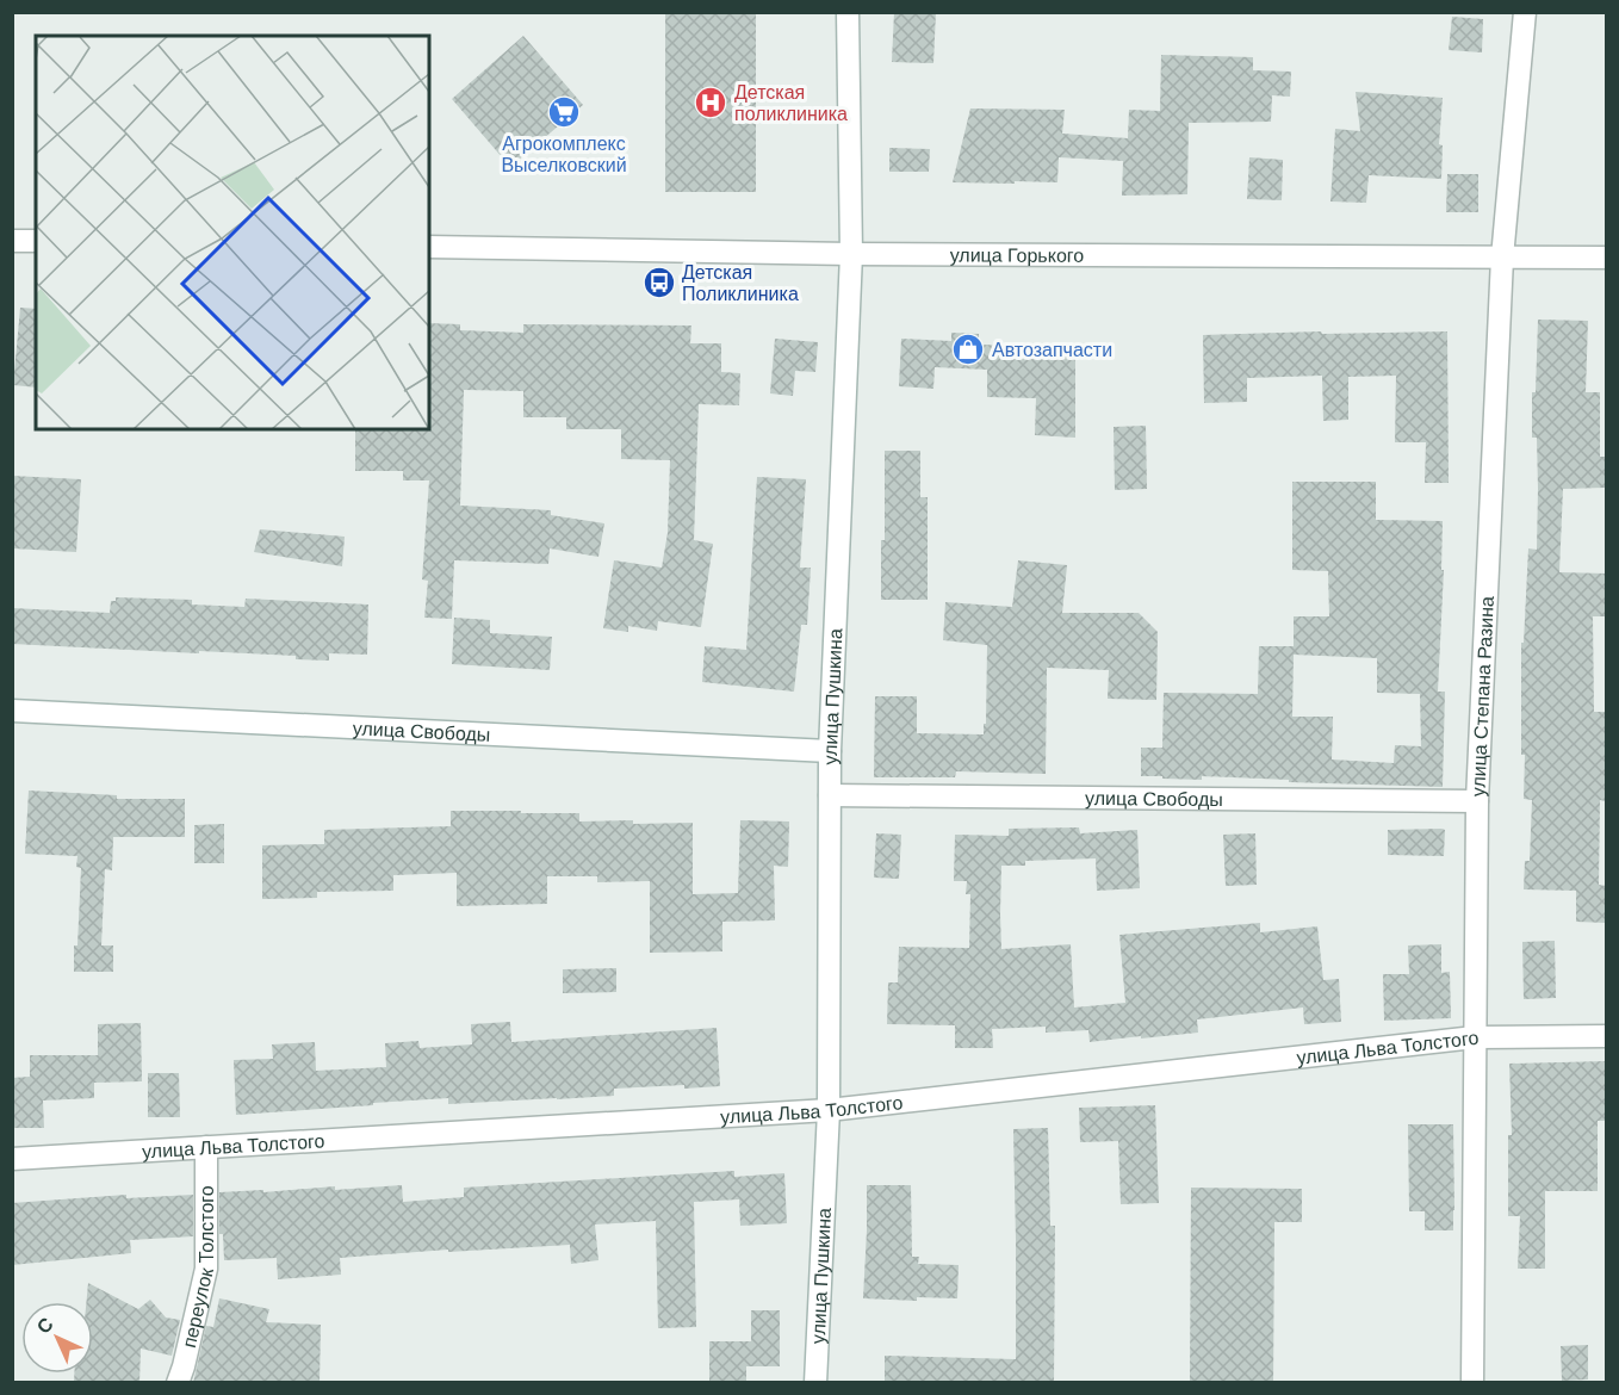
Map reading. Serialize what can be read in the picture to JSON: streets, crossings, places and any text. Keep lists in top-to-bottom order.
{
  "streets": {
    "street": [
      "улица Горького",
      "улица Степана Разина",
      "улица Пушкина",
      "улица Свободы",
      "улица Льва Толстого",
      "переулок Толстого"
    ]
  },
  "crossings": [
    ["улица Горького", "улица Степана Разина"],
    ["улица Горького", "улица Пушкина"],
    ["улица Степана Разина", "улица Свободы"],
    ["улица Степана Разина", "улица Льва Толстого"],
    ["улица Пушкина", "улица Свободы"],
    ["улица Пушкина", "улица Льва Толстого"],
    ["улица Льва Толстого", "переулок Толстого"]
  ],
  "places": {
    "hospital": ["Детская поликлиника"],
    "supermarket": ["Агрокомплекс Выселковский"],
    "bus stop": ["Детская Поликлиника"],
    "shop": ["Автозапчасти"]
  },
  "north": "top left"
}
